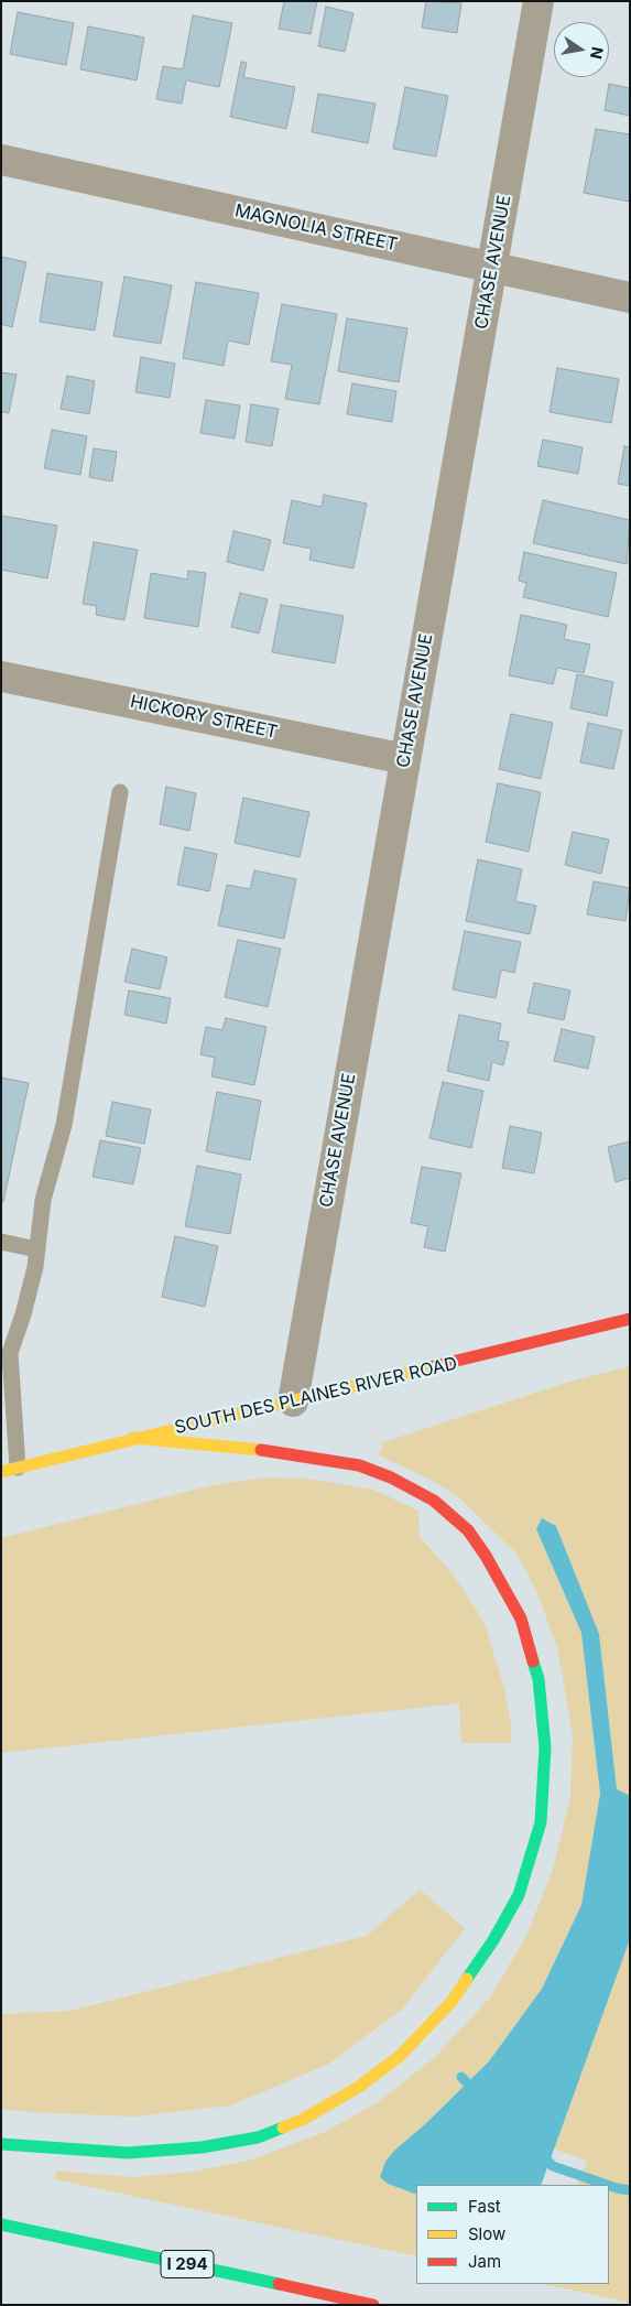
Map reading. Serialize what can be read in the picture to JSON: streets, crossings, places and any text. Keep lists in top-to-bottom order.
{
  "streets": {
    "main road": ["SOUTH DES PLAINES RIVER ROAD", "I 294"],
    "street": ["MAGNOLIA STREET", "CHASE AVENUE", "HICKORY STREET"]
  },
  "crossings": [
    ["MAGNOLIA STREET", "CHASE AVENUE"],
    ["CHASE AVENUE", "HICKORY STREET"],
    ["CHASE AVENUE", "SOUTH DES PLAINES RIVER ROAD"]
  ],
  "legend": ["Fast", "Slow", "Jam"],
  "north": "right"
}
